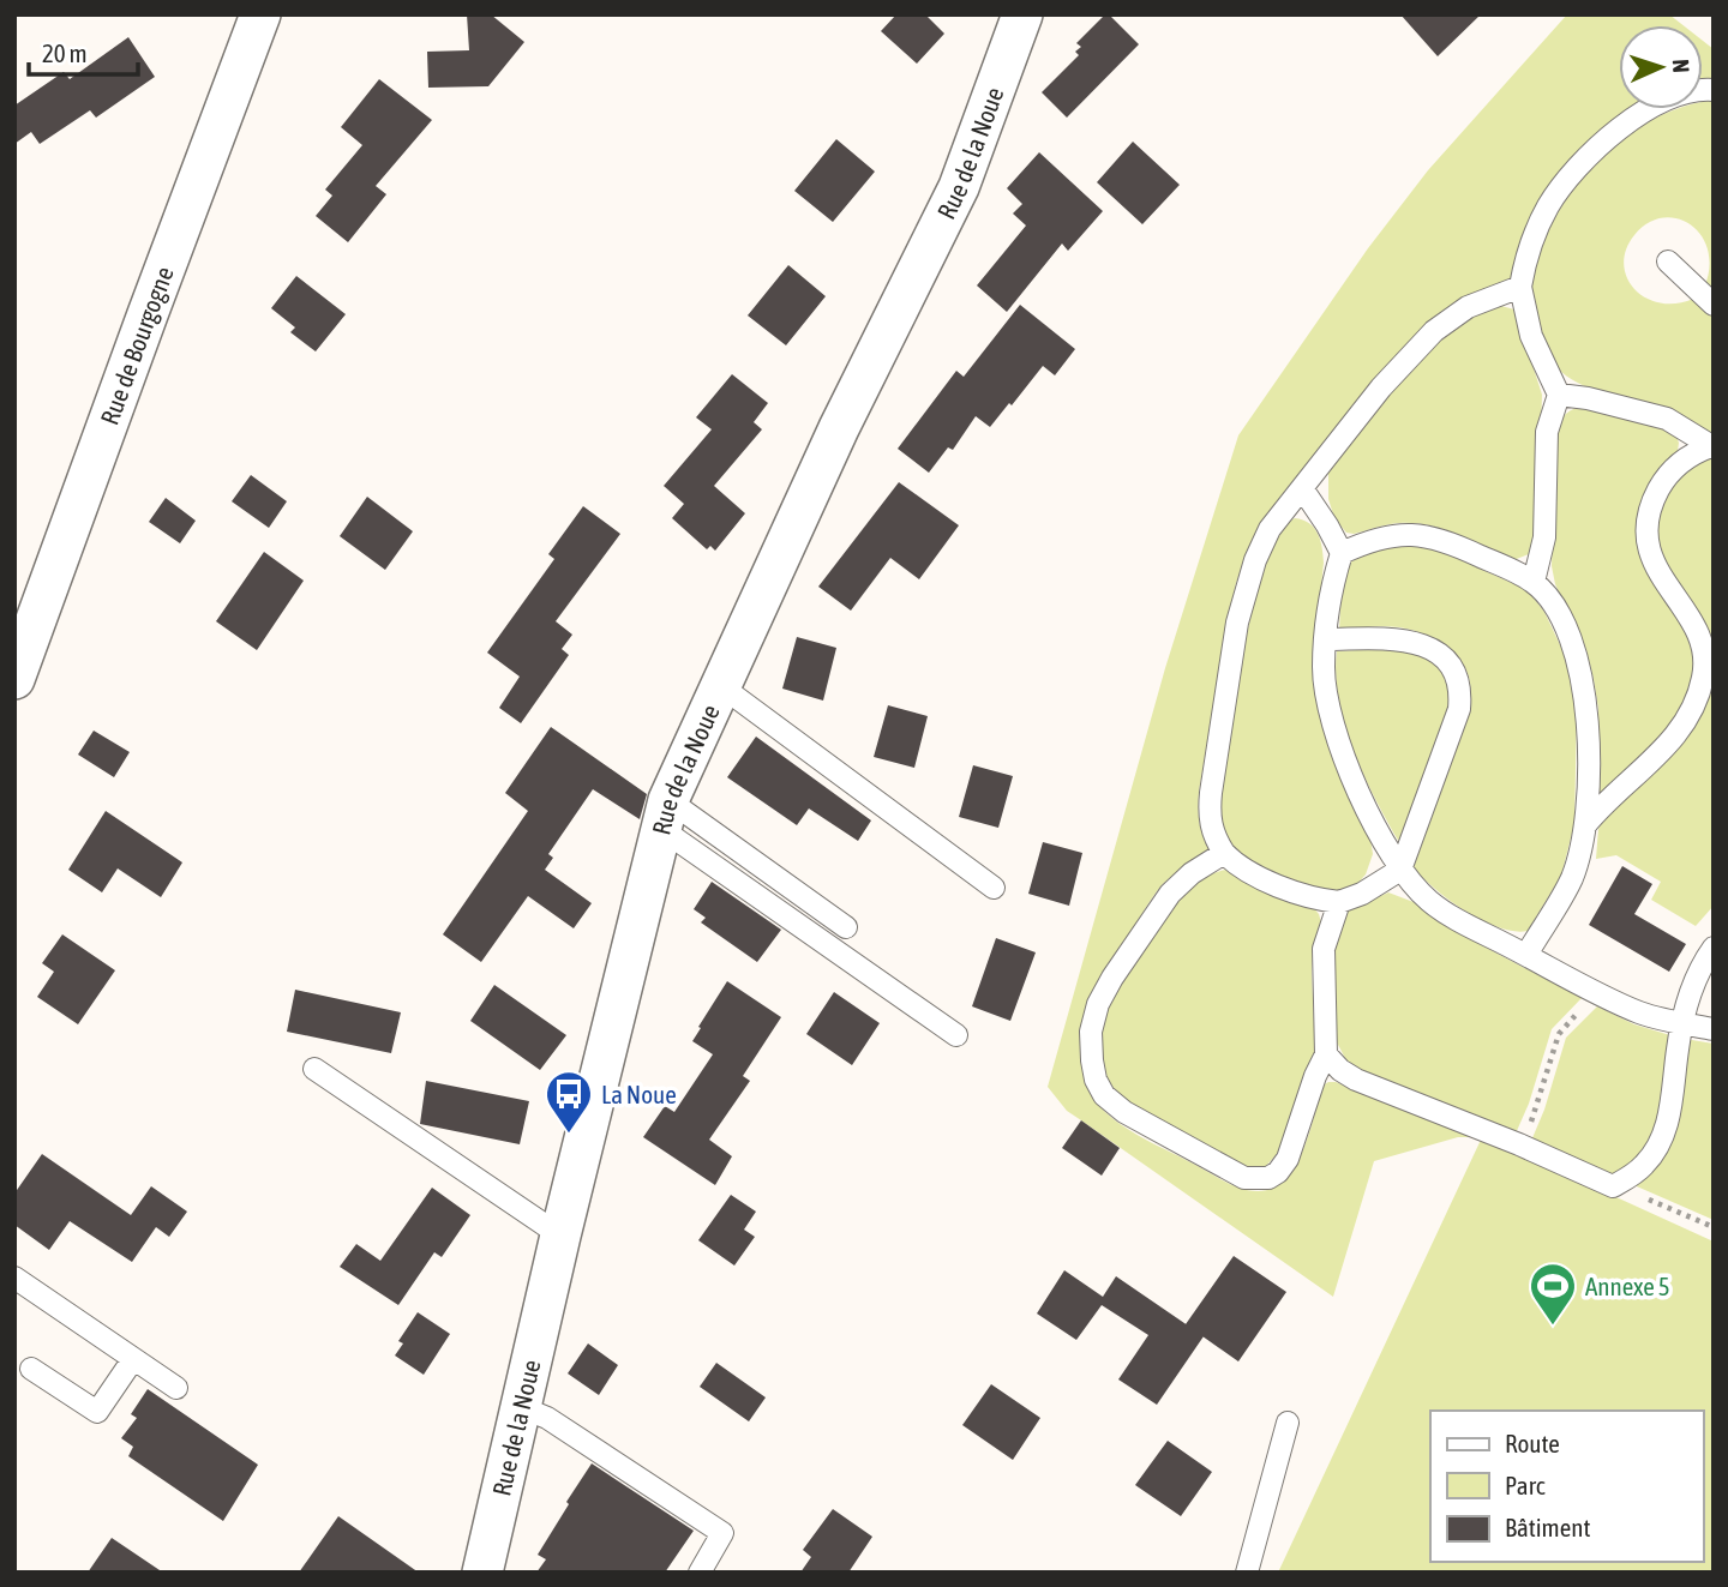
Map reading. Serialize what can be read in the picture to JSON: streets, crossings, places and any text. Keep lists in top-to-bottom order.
{
  "streets": {
    "street": ["Rue de la Noue", "Rue de Bourgogne"]
  },
  "places": {
    "bus stop": ["La Noue"],
    "sports": ["Annexe 5"]
  },
  "legend": ["Route", "Parc", "Bâtiment"],
  "scale_bar": "20 m",
  "north": "right"
}
